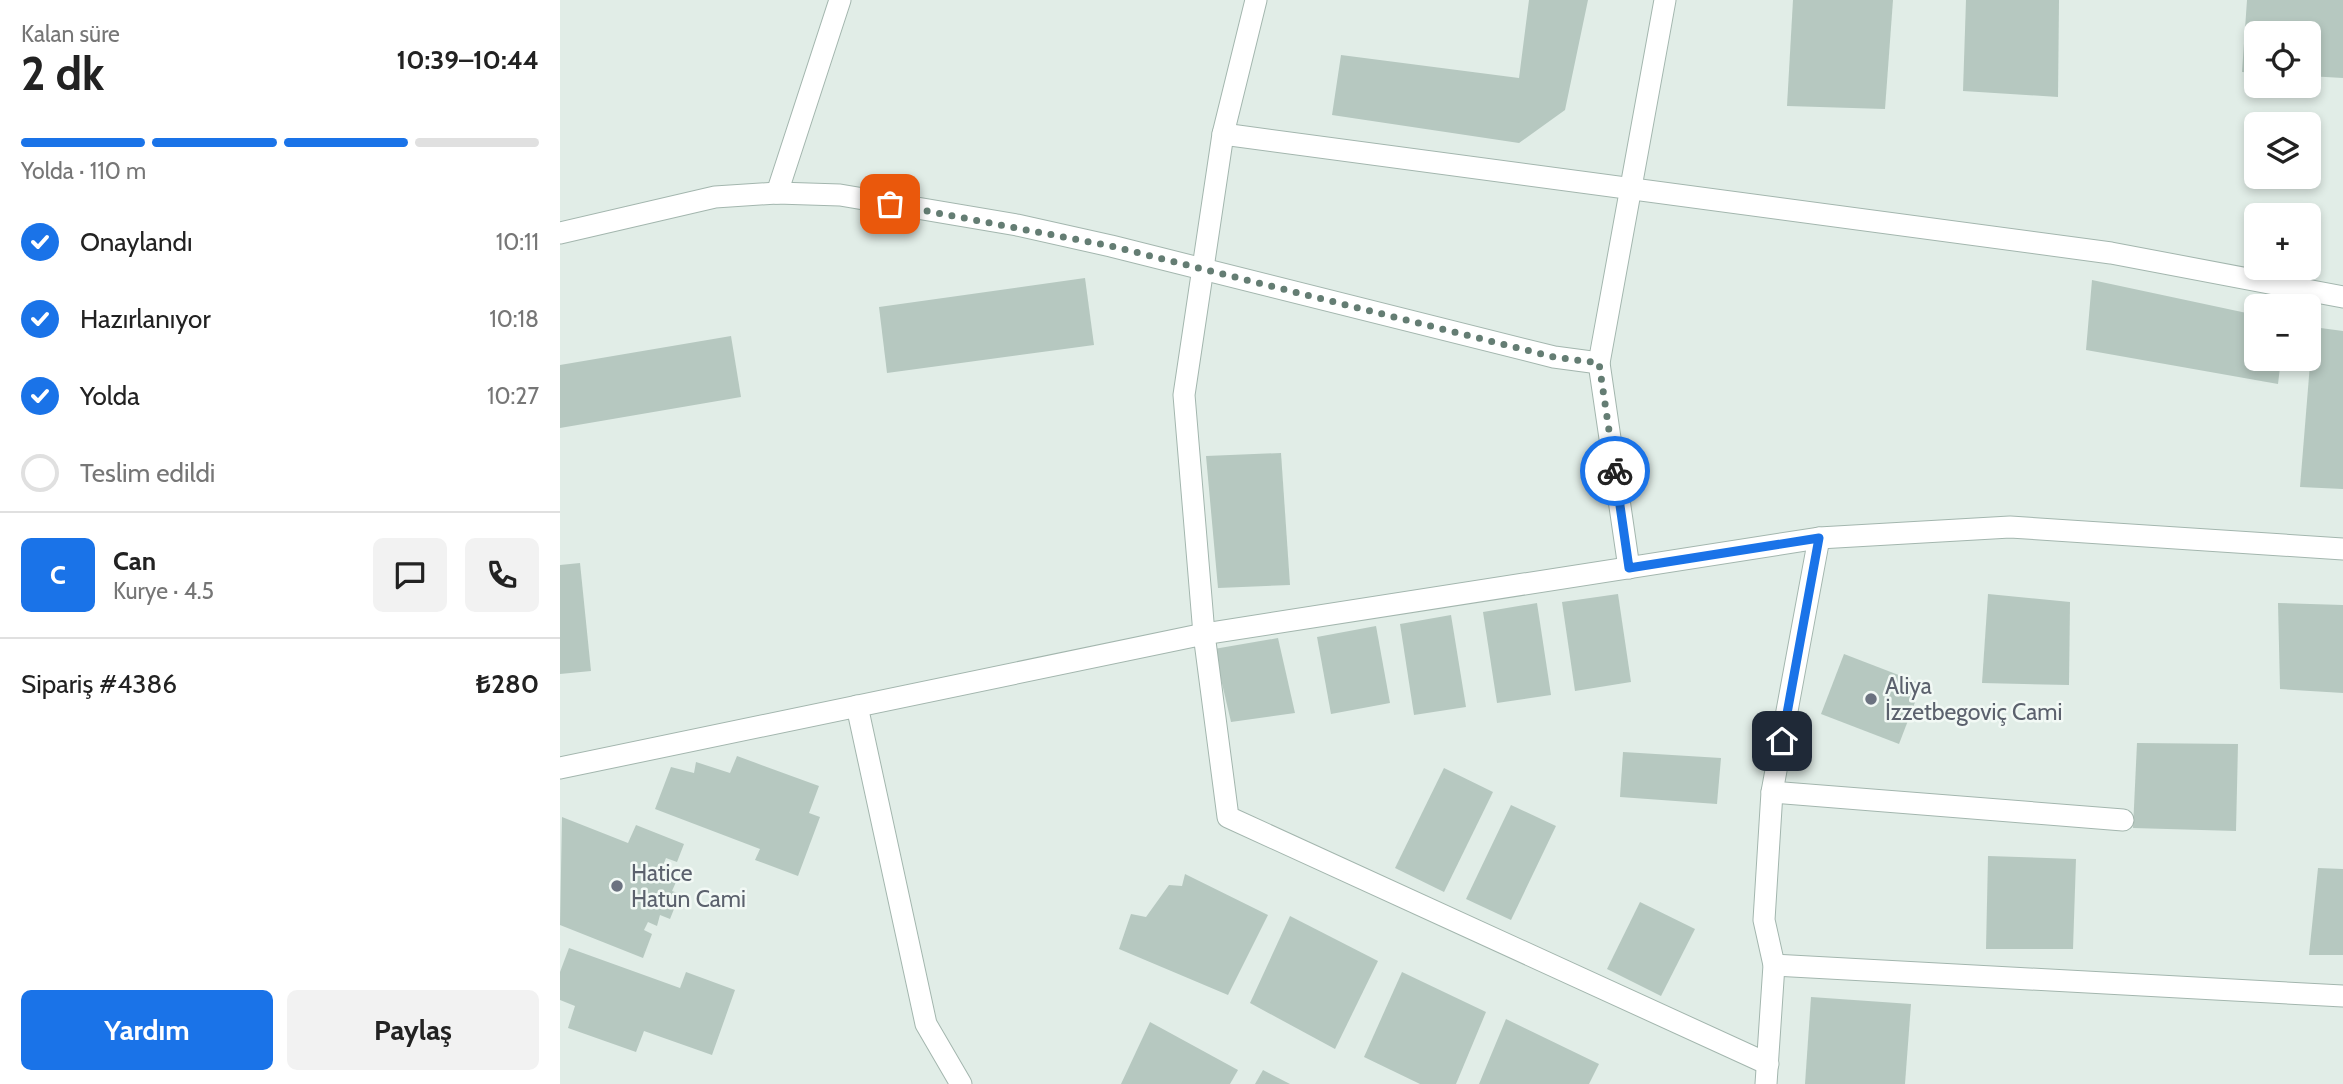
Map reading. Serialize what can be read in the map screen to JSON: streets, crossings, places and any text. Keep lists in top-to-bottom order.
{
  "places": ["Aliya İzzetbegoviç Cami", "Hatice Hatun Cami"],
  "page": {
    "heading": ["2 dk", "Kalan süre", "10:39–10:44"],
    "panel": [
      "Can",
      "Kurye · 4.5",
      "Sipariş #4386",
      "₺280"
    ],
    "map_buttons": ["+", "−"],
    "bar": "Yolda · 110 m",
    "list": [
      ["Onaylandı", "10:11"],
      ["Hazırlanıyor", "10:18"],
      ["Yolda", "10:27"],
      "Teslim edildi"
    ],
    "round": "C",
    "buttons": ["Yardım", "Paylaş"]
  }
}
